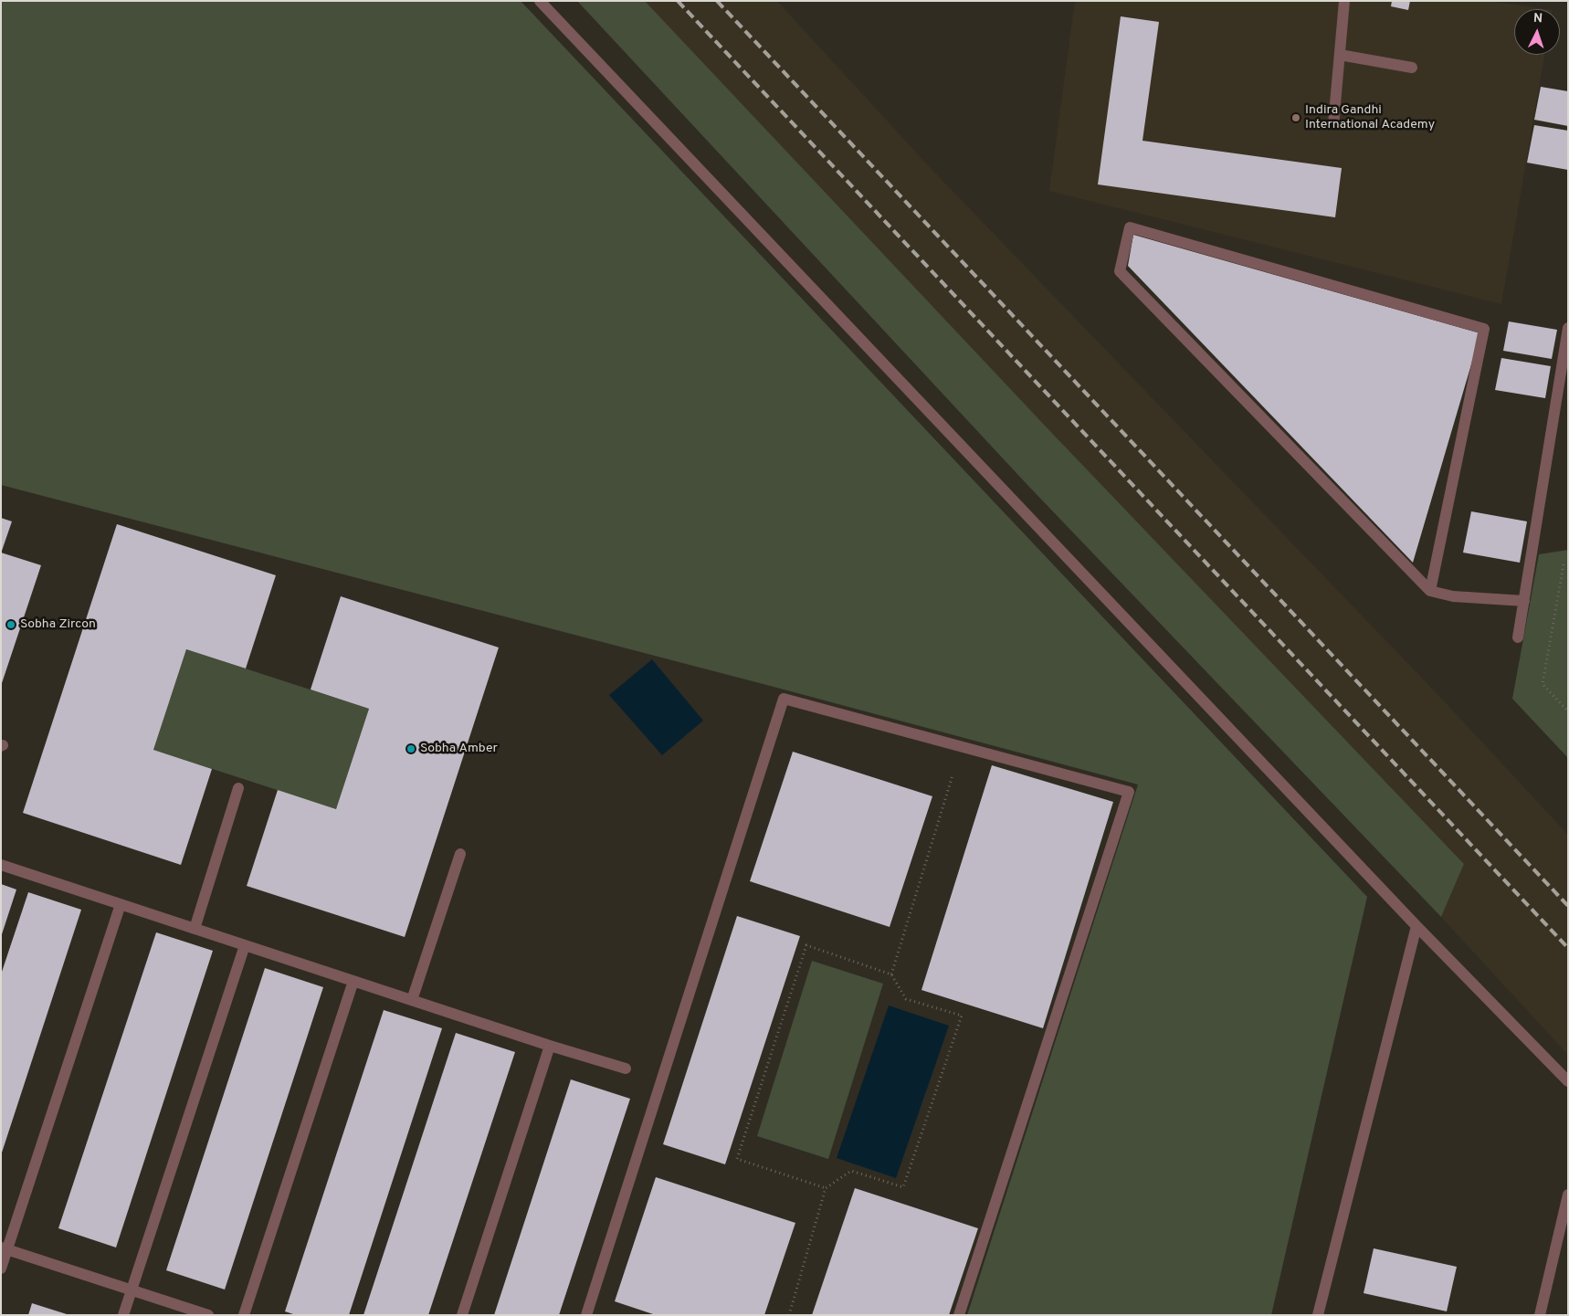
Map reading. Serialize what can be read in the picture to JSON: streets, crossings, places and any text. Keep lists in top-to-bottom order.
{
  "places": ["Indira Gandhi International Academy", "Sobha Zircon", "Sobha Amber"],
  "north": "top"
}
